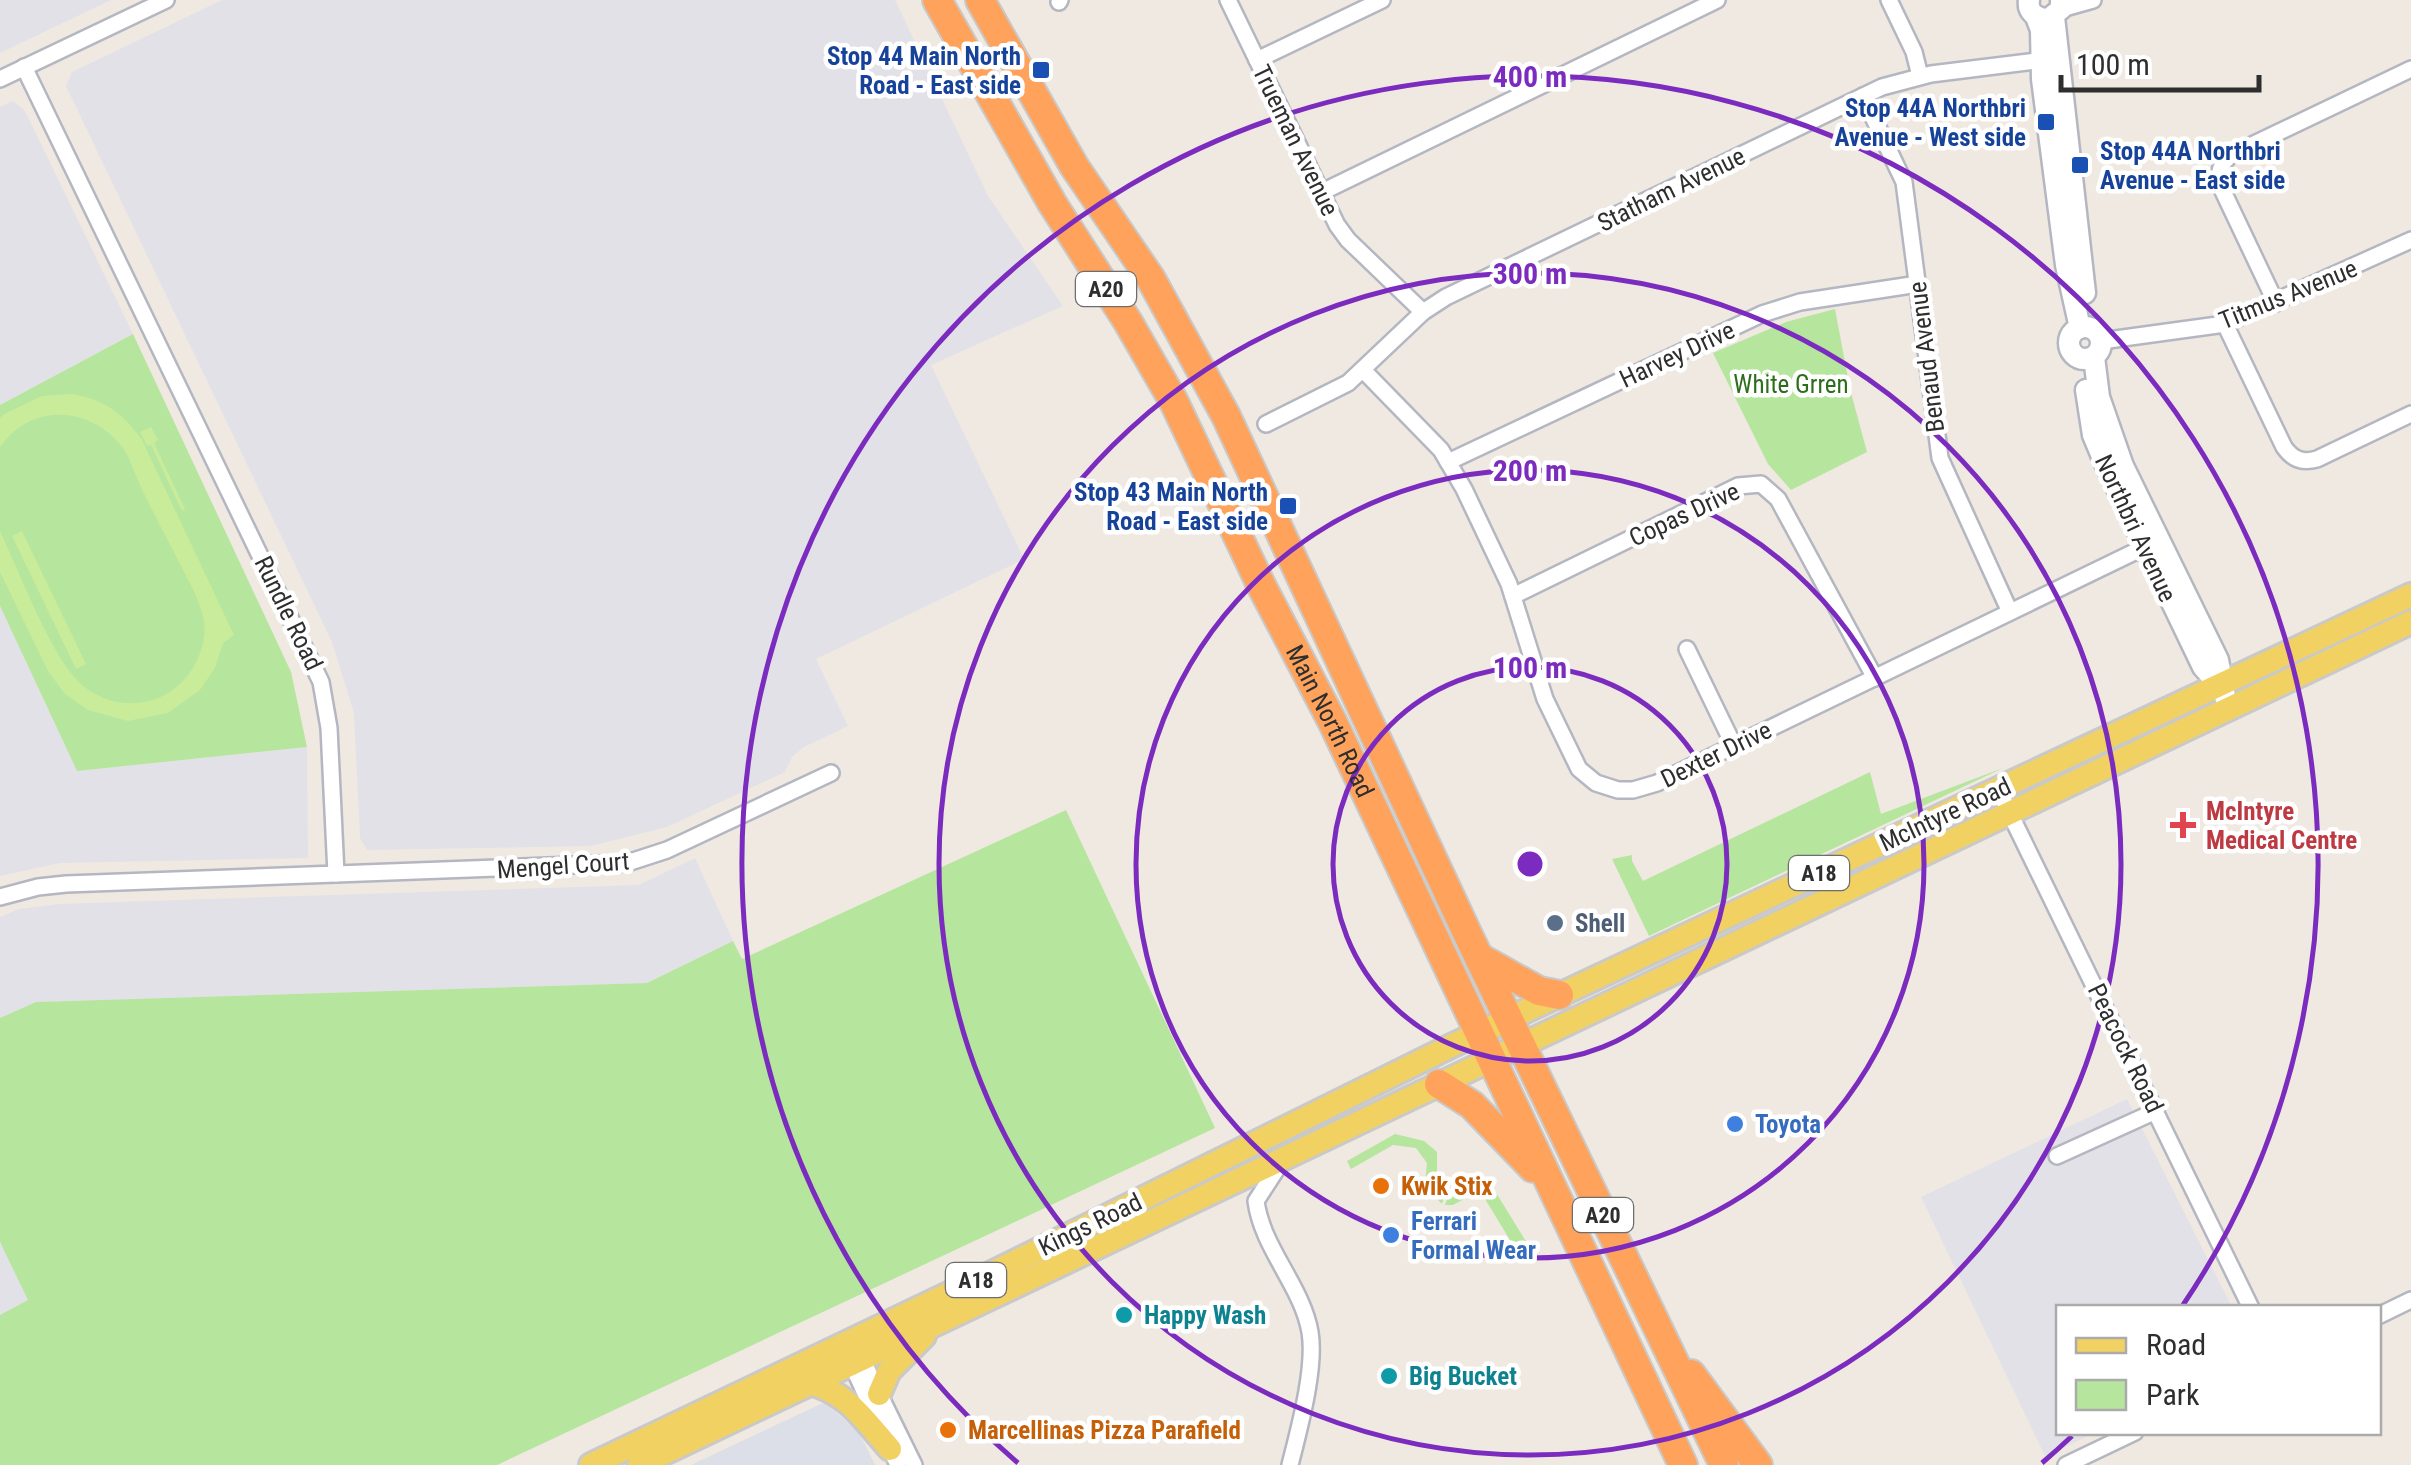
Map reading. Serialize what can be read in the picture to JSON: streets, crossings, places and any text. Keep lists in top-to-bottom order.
{
  "streets": {
    "highway": ["A20", "Main North Road"],
    "main road": ["McIntyre Road", "A18", "Kings Road"],
    "street": [
      "Trueman Avenue",
      "Statham Avenue",
      "Titmus Avenue",
      "Harvey Drive",
      "Benaud Avenue",
      "Copas Drive",
      "Northbri Avenue",
      "Rundle Road",
      "Dexter Drive",
      "Mengel Court",
      "Peacock Road"
    ]
  },
  "crossings": [
    ["Trueman Avenue", "Statham Avenue"],
    ["Statham Avenue", "Benaud Avenue"],
    ["Statham Avenue", "Northbri Avenue"],
    ["Statham Avenue", "Dexter Drive"],
    ["Titmus Avenue", "Northbri Avenue"],
    ["Harvey Drive", "Benaud Avenue"],
    ["Harvey Drive", "Dexter Drive"],
    ["Benaud Avenue", "Dexter Drive"],
    ["Copas Drive", "Dexter Drive"],
    ["Northbri Avenue", "Dexter Drive"],
    ["Northbri Avenue", "McIntyre Road"],
    ["Rundle Road", "Mengel Court"],
    ["Main North Road", "McIntyre Road"],
    ["Main North Road", "Kings Road"],
    ["McIntyre Road", "Peacock Road"],
    ["McIntyre Road", "Kings Road"]
  ],
  "parks": ["White Grren"],
  "places": {
    "transit": [
      "Stop 44 Main North Road - East side",
      "Stop 44A Northbri Avenue - West side",
      "Stop 44A Northbri Avenue - East side",
      "Stop 43 Main North Road - East side"
    ],
    "health": ["McIntyre Medical Centre"],
    "other": [
      "Shell",
      "Toyota",
      "Kwik Stix",
      "Ferrari Formal Wear",
      "Happy Wash",
      "Big Bucket",
      "Marcellinas Pizza Parafield"
    ]
  },
  "legend": ["Road", "Park"],
  "scale_bar": "100 m",
  "rings": [
    "400 m",
    "300 m",
    "200 m",
    "100 m"
  ]
}
